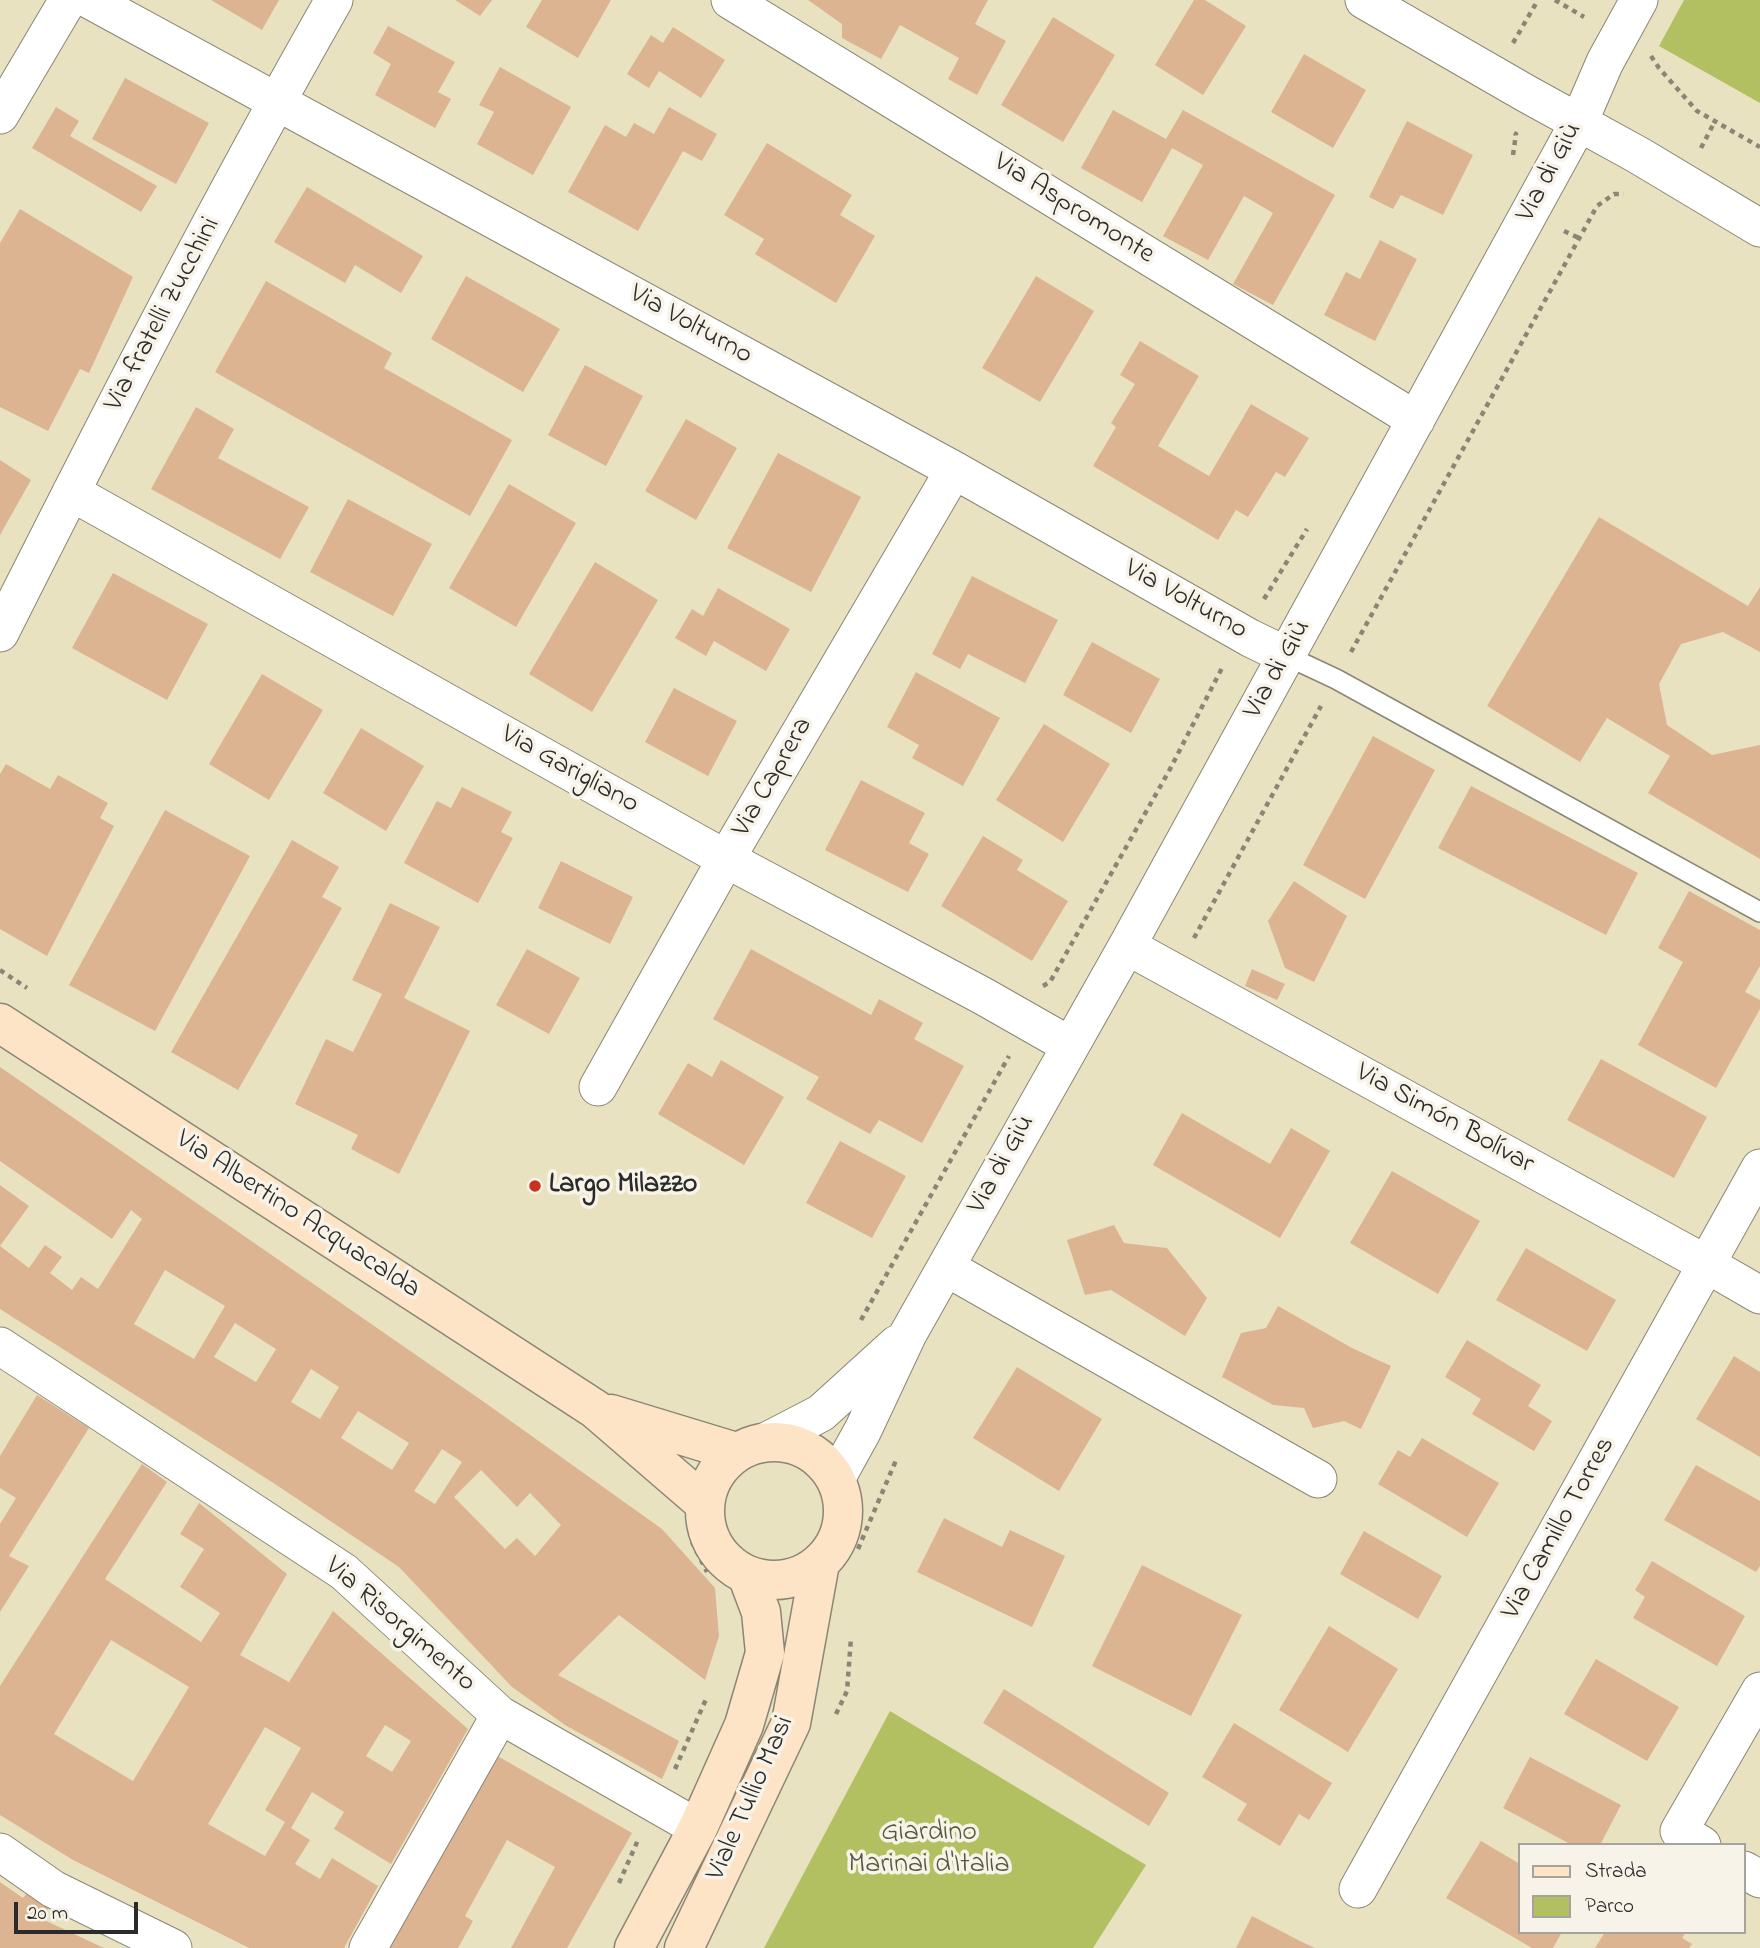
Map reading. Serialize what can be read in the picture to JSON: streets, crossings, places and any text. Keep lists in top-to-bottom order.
{
  "streets": {
    "main road": ["Via Albertino Acquacalda", "Viale Tullio Masi"],
    "street": [
      "Via di Giù",
      "Via Aspromonte",
      "Via fratelli Zucchini",
      "Via Volturno",
      "Via Garigliano",
      "Via Caprera",
      "Via Simón Bolívar",
      "Via Camillo Torres",
      "Via Risorgimento"
    ]
  },
  "crossings": [
    ["Via di Giù", "Via Aspromonte"],
    ["Via di Giù", "Via Volturno"],
    ["Via di Giù", "Via Garigliano"],
    ["Via di Giù", "Via Simón Bolívar"],
    ["Via di Giù", "Via Albertino Acquacalda"],
    ["Via di Giù", "Viale Tullio Masi"],
    ["Via fratelli Zucchini", "Via Volturno"],
    ["Via fratelli Zucchini", "Via Garigliano"],
    ["Via Volturno", "Via Caprera"],
    ["Via Garigliano", "Via Caprera"],
    ["Via Simón Bolívar", "Via Camillo Torres"],
    ["Via Albertino Acquacalda", "Viale Tullio Masi"],
    ["Via Risorgimento", "Viale Tullio Masi"]
  ],
  "parks": ["Giardino Marinai d'Italia"],
  "places": ["Largo Milazzo"],
  "legend": ["Strada", "Parco"],
  "scale_bar": "20 m"
}
